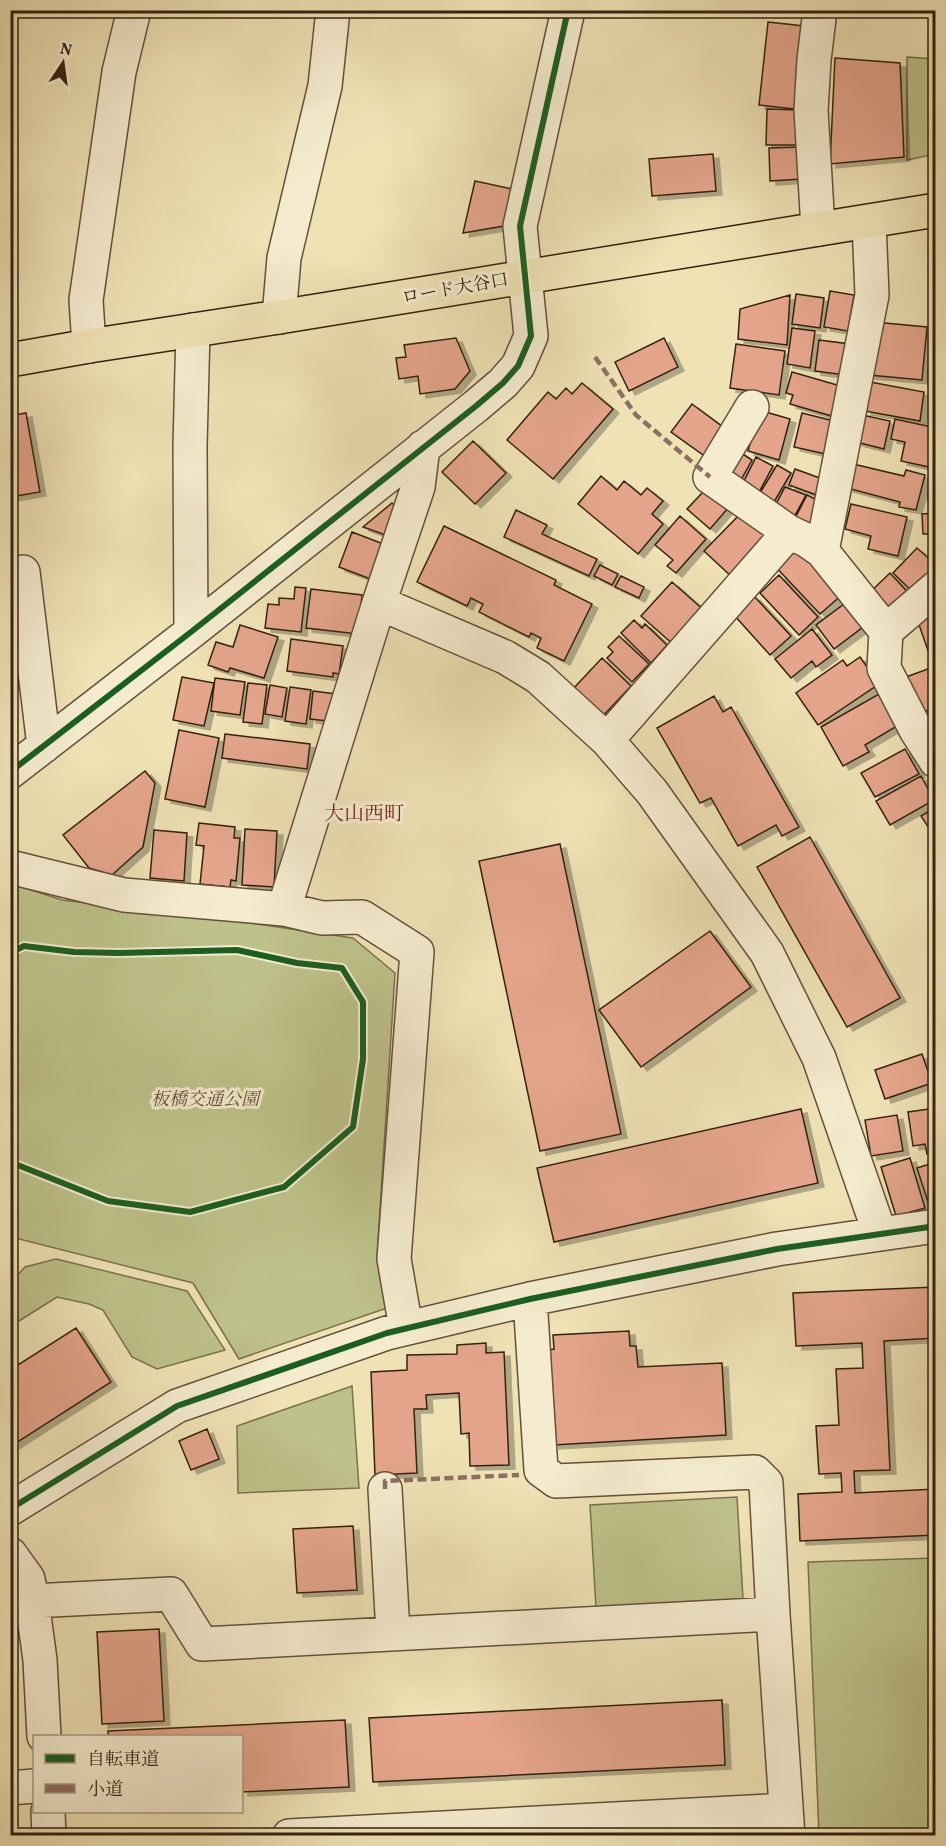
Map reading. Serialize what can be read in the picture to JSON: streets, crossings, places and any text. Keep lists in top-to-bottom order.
{
  "streets": {
    "main road": ["ロード大谷口"]
  },
  "districts": ["大山西町"],
  "parks": ["板橋交通公園"],
  "legend": ["自転車道", "小道"],
  "north": "top"
}
